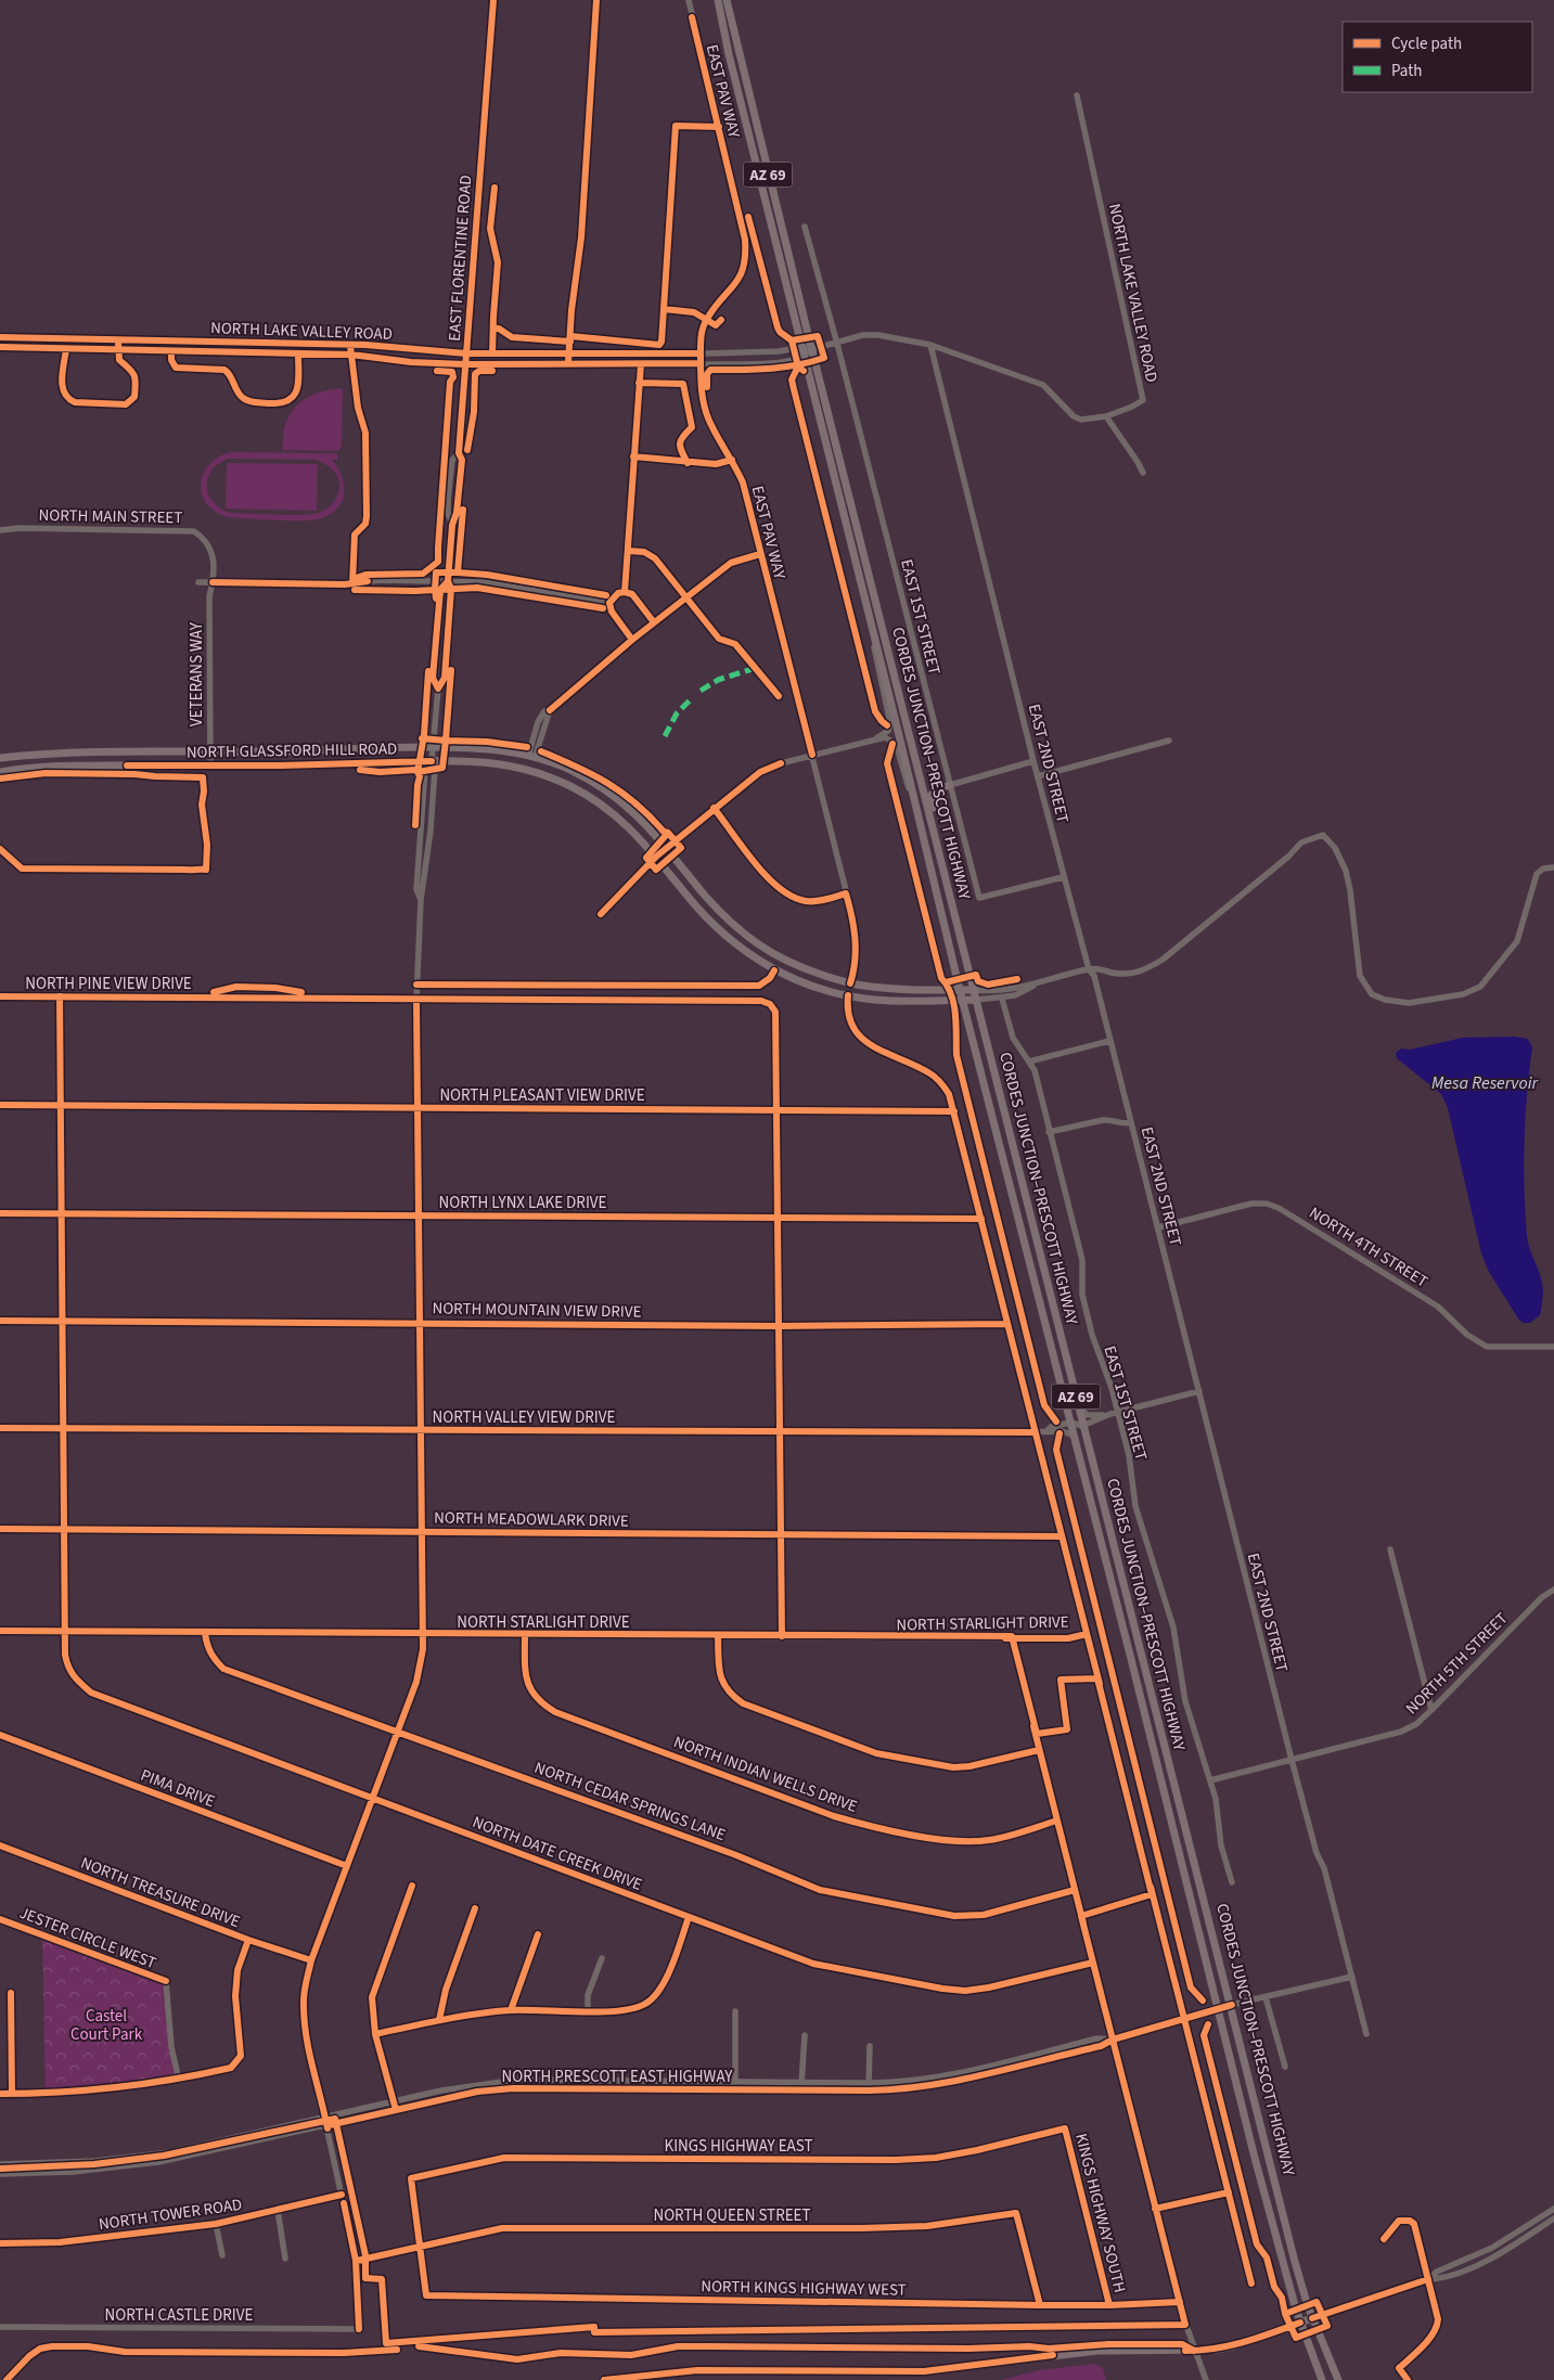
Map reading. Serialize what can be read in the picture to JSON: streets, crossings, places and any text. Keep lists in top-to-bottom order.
{
  "streets": {
    "main road": ["AZ 69", "NORTH GLASSFORD HILL ROAD", "CORDES JUNCTION–PRESCOTT HIGHWAY"],
    "street": [
      "EAST PAV WAY",
      "EAST FLORENTINE ROAD",
      "NORTH LAKE VALLEY ROAD",
      "NORTH MAIN STREET",
      "EAST 1ST STREET",
      "VETERANS WAY",
      "EAST 2ND STREET",
      "NORTH PINE VIEW DRIVE",
      "NORTH PLEASANT VIEW DRIVE",
      "NORTH LYNX LAKE DRIVE",
      "NORTH 4TH STREET",
      "NORTH MOUNTAIN VIEW DRIVE",
      "NORTH VALLEY VIEW DRIVE",
      "NORTH MEADOWLARK DRIVE",
      "NORTH STARLIGHT DRIVE",
      "NORTH 5TH STREET",
      "NORTH INDIAN WELLS DRIVE",
      "PIMA DRIVE",
      "NORTH CEDAR SPRINGS LANE",
      "NORTH DATE CREEK DRIVE",
      "NORTH TREASURE DRIVE",
      "JESTER CIRCLE WEST",
      "NORTH PRESCOTT EAST HIGHWAY",
      "KINGS HIGHWAY EAST",
      "KINGS HIGHWAY SOUTH",
      "NORTH TOWER ROAD",
      "NORTH QUEEN STREET",
      "NORTH KINGS HIGHWAY WEST",
      "NORTH CASTLE DRIVE"
    ]
  },
  "crossings": [
    ["EAST PAV WAY", "NORTH LAKE VALLEY ROAD"],
    ["EAST PAV WAY", "NORTH GLASSFORD HILL ROAD"],
    ["EAST FLORENTINE ROAD", "NORTH LAKE VALLEY ROAD"],
    ["EAST FLORENTINE ROAD", "NORTH GLASSFORD HILL ROAD"],
    ["EAST FLORENTINE ROAD", "NORTH PINE VIEW DRIVE"],
    ["EAST FLORENTINE ROAD", "NORTH PLEASANT VIEW DRIVE"],
    ["EAST FLORENTINE ROAD", "NORTH LYNX LAKE DRIVE"],
    ["EAST FLORENTINE ROAD", "NORTH MOUNTAIN VIEW DRIVE"],
    ["EAST FLORENTINE ROAD", "NORTH VALLEY VIEW DRIVE"],
    ["EAST FLORENTINE ROAD", "NORTH MEADOWLARK DRIVE"],
    ["EAST FLORENTINE ROAD", "NORTH STARLIGHT DRIVE"],
    ["EAST FLORENTINE ROAD", "PIMA DRIVE"],
    ["EAST FLORENTINE ROAD", "NORTH CEDAR SPRINGS LANE"],
    ["EAST FLORENTINE ROAD", "NORTH DATE CREEK DRIVE"],
    ["EAST FLORENTINE ROAD", "NORTH TREASURE DRIVE"],
    ["EAST FLORENTINE ROAD", "NORTH PRESCOTT EAST HIGHWAY"],
    ["EAST FLORENTINE ROAD", "NORTH TOWER ROAD"],
    ["EAST FLORENTINE ROAD", "NORTH QUEEN STREET"],
    ["EAST FLORENTINE ROAD", "NORTH CASTLE DRIVE"],
    ["NORTH LAKE VALLEY ROAD", "EAST 1ST STREET"],
    ["NORTH LAKE VALLEY ROAD", "CORDES JUNCTION–PRESCOTT HIGHWAY"],
    ["NORTH LAKE VALLEY ROAD", "EAST 2ND STREET"],
    ["NORTH MAIN STREET", "VETERANS WAY"],
    ["EAST 1ST STREET", "EAST 2ND STREET"],
    ["EAST 1ST STREET", "NORTH 5TH STREET"],
    ["VETERANS WAY", "NORTH GLASSFORD HILL ROAD"],
    ["NORTH GLASSFORD HILL ROAD", "CORDES JUNCTION–PRESCOTT HIGHWAY"],
    ["CORDES JUNCTION–PRESCOTT HIGHWAY", "NORTH VALLEY VIEW DRIVE"],
    ["CORDES JUNCTION–PRESCOTT HIGHWAY", "NORTH PRESCOTT EAST HIGHWAY"],
    ["EAST 2ND STREET", "NORTH 4TH STREET"],
    ["EAST 2ND STREET", "NORTH 5TH STREET"],
    ["EAST 2ND STREET", "NORTH PRESCOTT EAST HIGHWAY"],
    ["NORTH PINE VIEW DRIVE", "NORTH PLEASANT VIEW DRIVE"],
    ["NORTH PINE VIEW DRIVE", "NORTH DATE CREEK DRIVE"],
    ["NORTH PLEASANT VIEW DRIVE", "NORTH DATE CREEK DRIVE"],
    ["NORTH LYNX LAKE DRIVE", "NORTH DATE CREEK DRIVE"],
    ["NORTH MOUNTAIN VIEW DRIVE", "NORTH DATE CREEK DRIVE"],
    ["NORTH VALLEY VIEW DRIVE", "NORTH DATE CREEK DRIVE"],
    ["NORTH MEADOWLARK DRIVE", "NORTH DATE CREEK DRIVE"],
    ["NORTH STARLIGHT DRIVE", "NORTH INDIAN WELLS DRIVE"],
    ["NORTH STARLIGHT DRIVE", "NORTH CEDAR SPRINGS LANE"],
    ["NORTH STARLIGHT DRIVE", "NORTH DATE CREEK DRIVE"],
    ["KINGS HIGHWAY EAST", "KINGS HIGHWAY SOUTH"],
    ["KINGS HIGHWAY EAST", "NORTH QUEEN STREET"],
    ["KINGS HIGHWAY EAST", "NORTH KINGS HIGHWAY WEST"],
    ["KINGS HIGHWAY SOUTH", "NORTH KINGS HIGHWAY WEST"],
    ["NORTH QUEEN STREET", "NORTH KINGS HIGHWAY WEST"]
  ],
  "water": ["Mesa Reservoir"],
  "parks": ["Castel Court Park"],
  "legend": ["Cycle path", "Path"]
}
